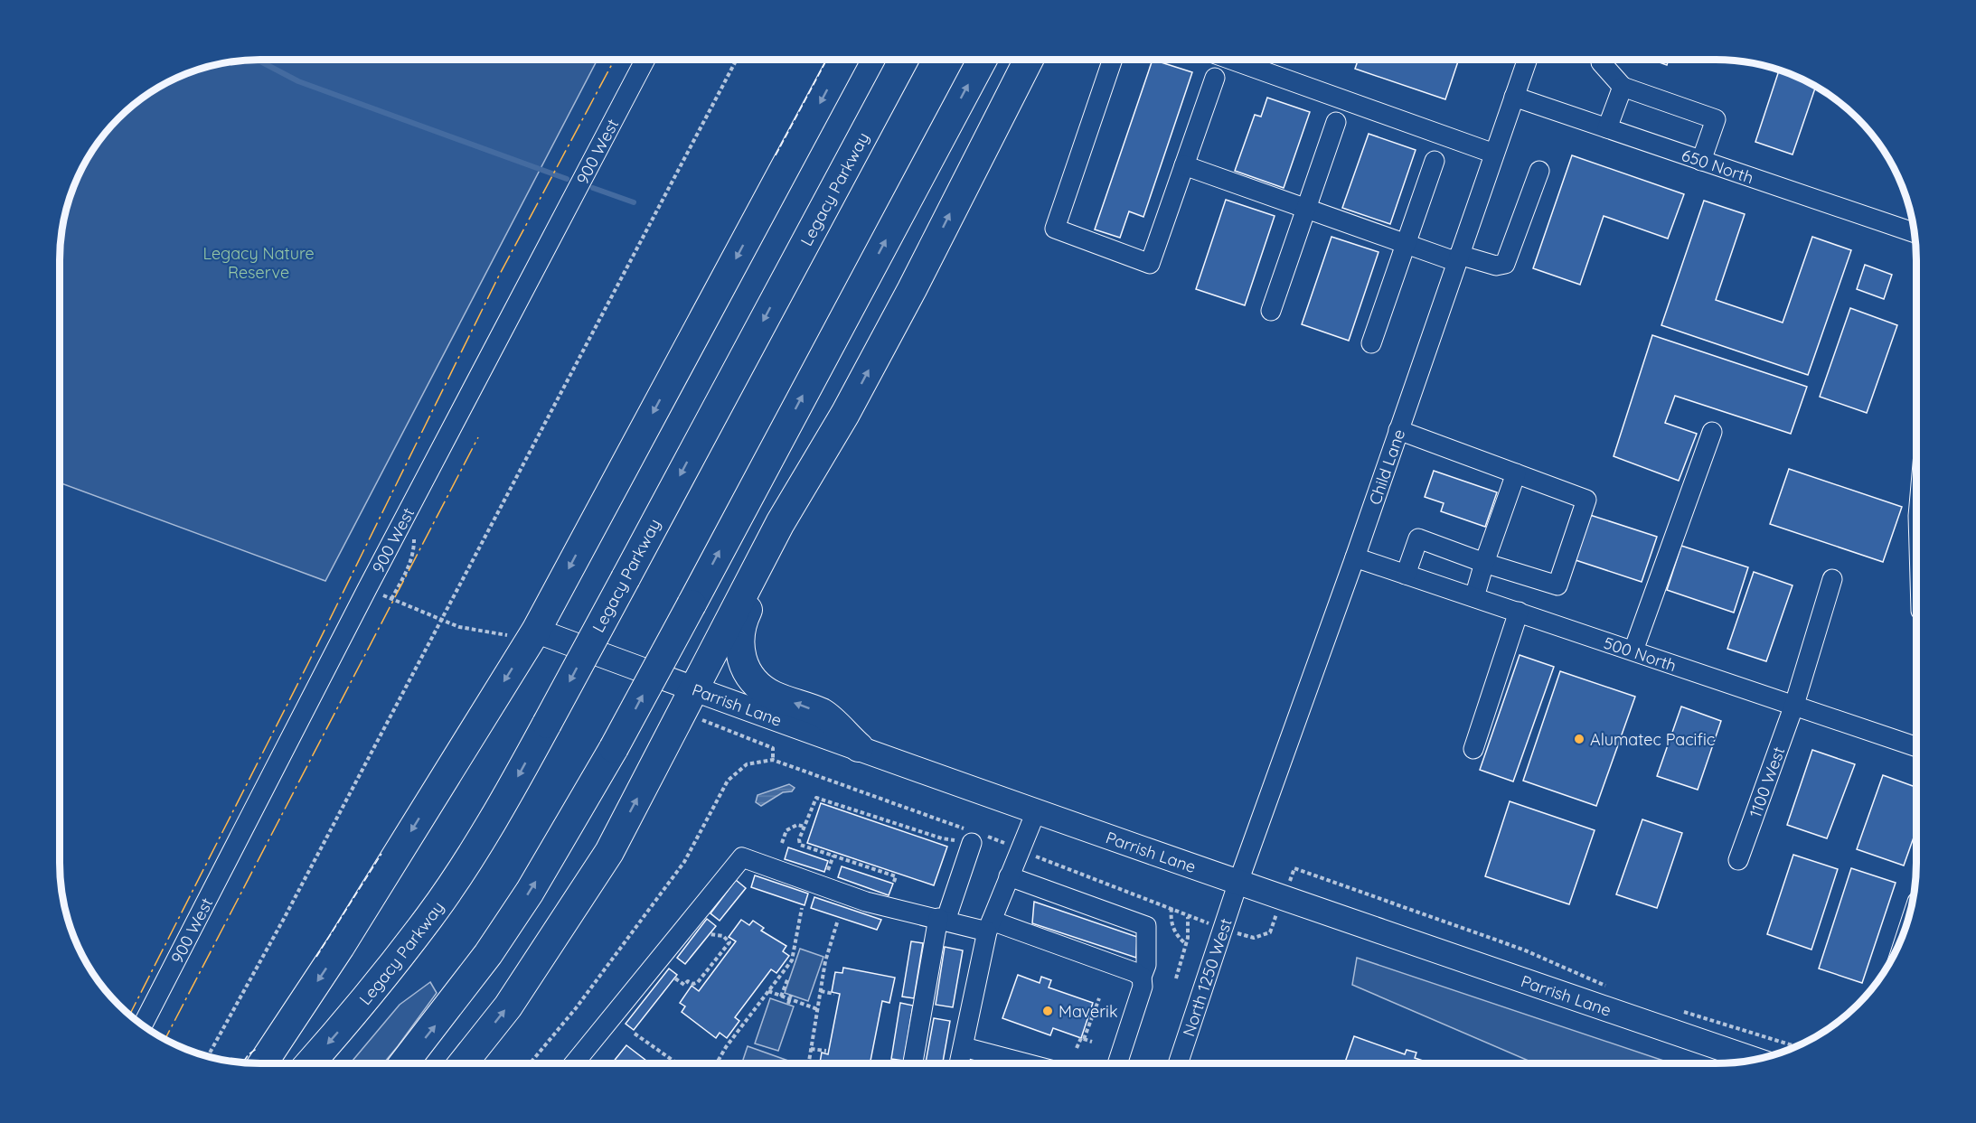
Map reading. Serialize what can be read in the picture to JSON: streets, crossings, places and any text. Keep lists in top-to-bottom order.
{
  "streets": {
    "highway": ["Legacy Parkway"],
    "main road": ["Parrish Lane"],
    "street": [
      "900 West",
      "650 North",
      "Child Lane",
      "500 North",
      "1100 West",
      "North 1250 West"
    ]
  },
  "crossings": [
    ["650 North", "Child Lane"],
    ["Child Lane", "500 North"],
    ["Child Lane", "Parrish Lane"],
    ["Child Lane", "North 1250 West"],
    ["500 North", "1100 West"],
    ["Parrish Lane", "North 1250 West"]
  ],
  "parks": ["Legacy Nature Reserve"],
  "places": ["Alumatec Pacific", "Maverik"]
}
